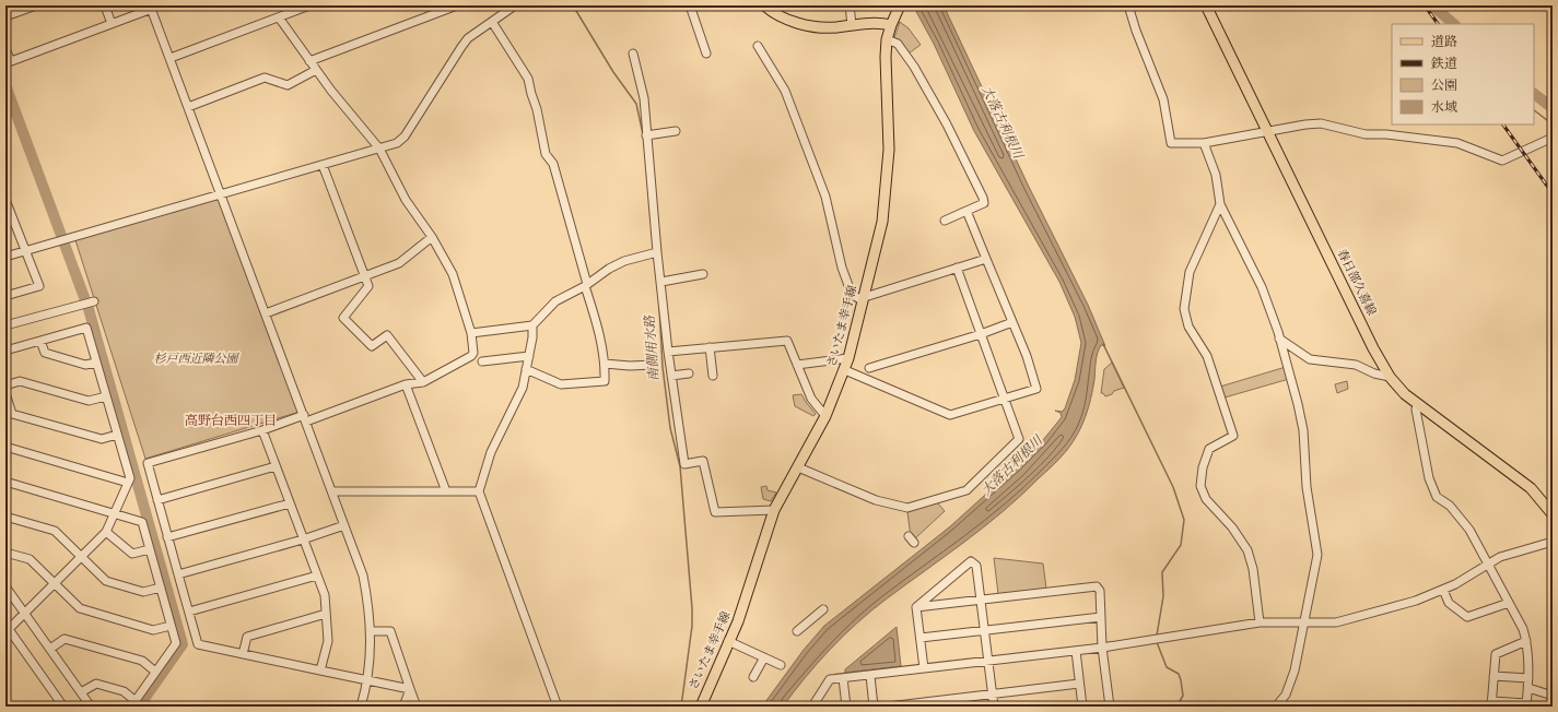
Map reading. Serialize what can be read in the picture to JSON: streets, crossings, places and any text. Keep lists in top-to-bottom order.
{
  "streets": {
    "main road": ["春日部久喜線", "さいたま幸手線"]
  },
  "districts": ["高野台西四丁目"],
  "water": ["大落古利根川", "南側用水路"],
  "parks": ["杉戸西近隣公園"],
  "legend": [
    "道路",
    "鉄道",
    "公園",
    "水域"
  ]
}
